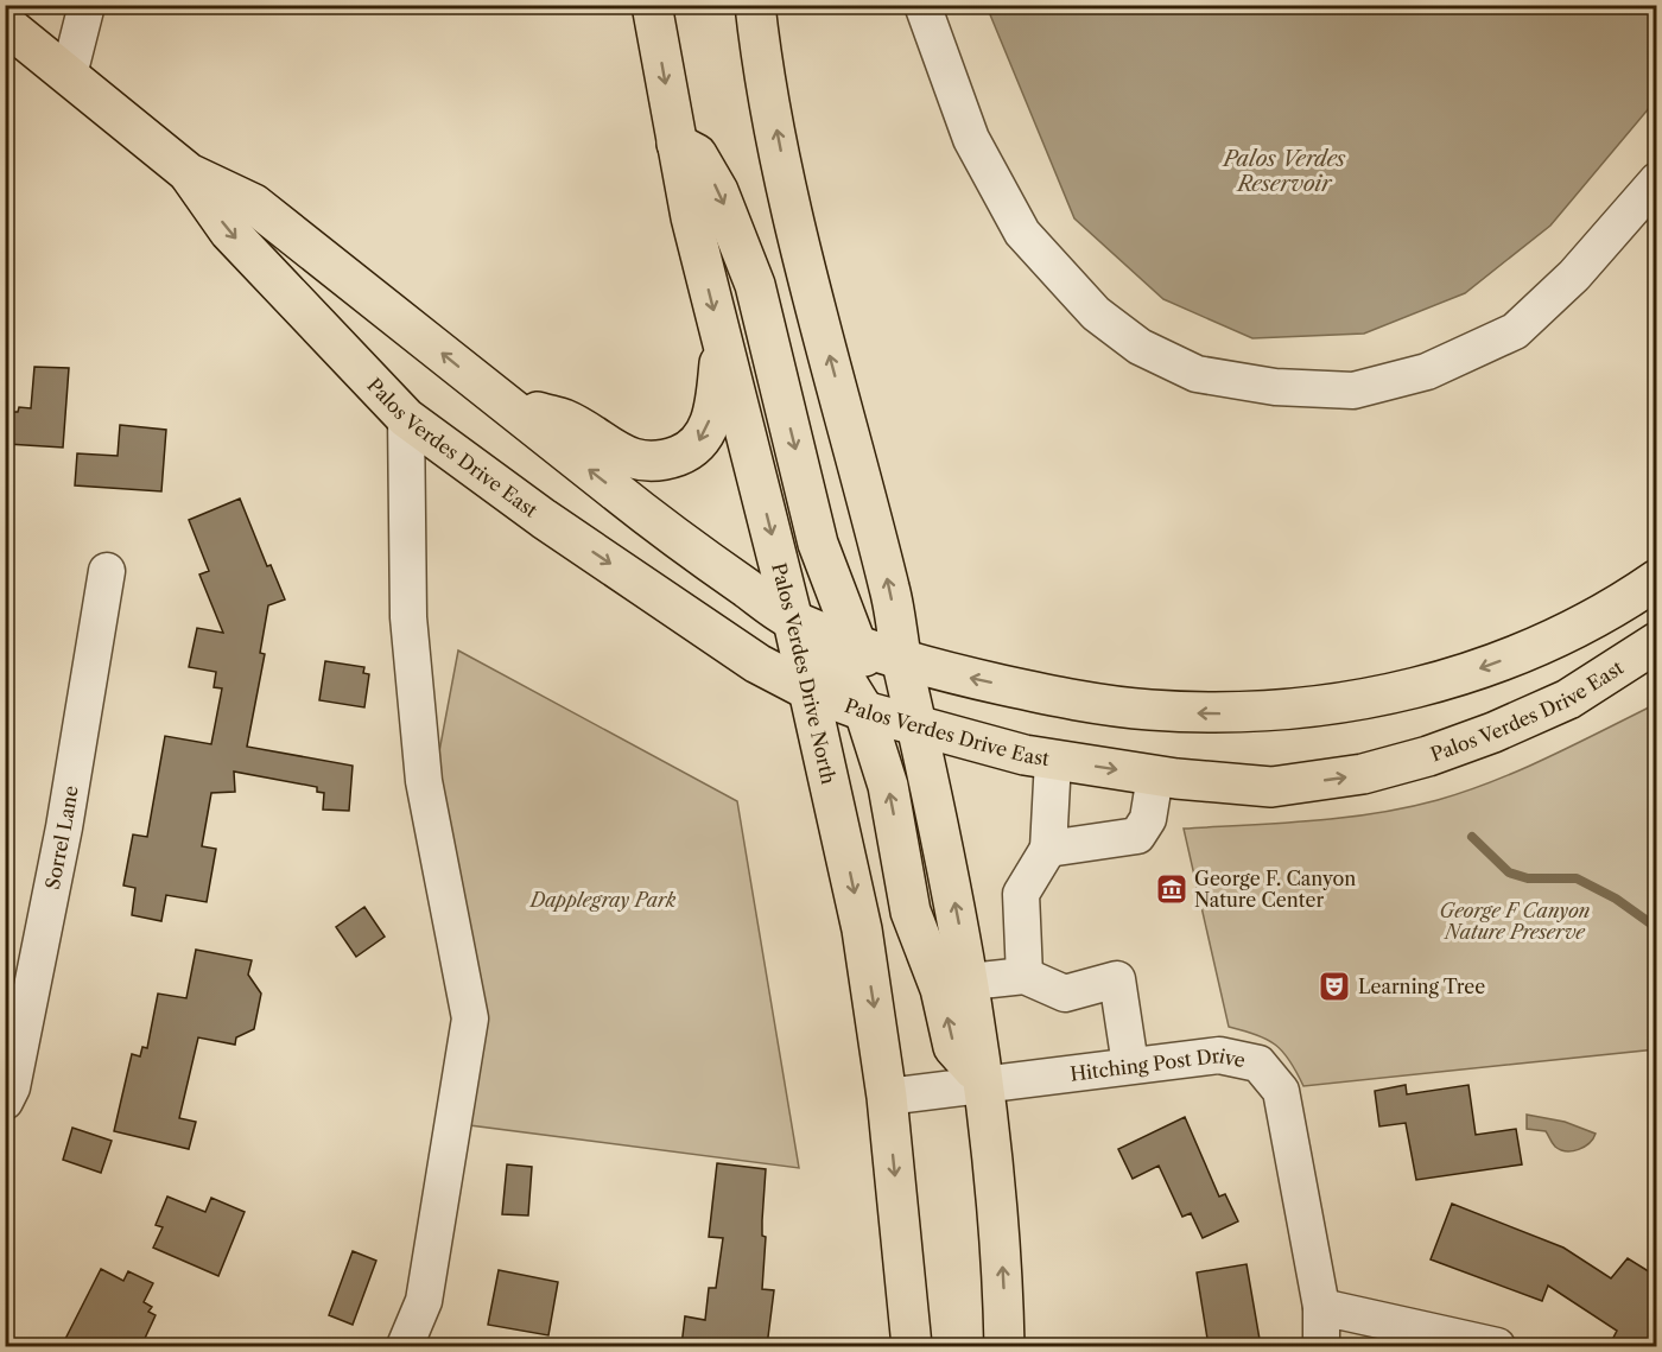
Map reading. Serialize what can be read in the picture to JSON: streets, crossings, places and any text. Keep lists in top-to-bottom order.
{
  "streets": {
    "main road": ["Palos Verdes Drive East", "Palos Verdes Drive North"],
    "street": ["Sorrel Lane", "Hitching Post Drive"]
  },
  "crossings": [
    ["Palos Verdes Drive East", "Palos Verdes Drive North"],
    ["Palos Verdes Drive North", "Hitching Post Drive"]
  ],
  "water": ["Palos Verdes Reservoir"],
  "parks": ["Dapplegray Park", "George F Canyon Nature Preserve"],
  "places": {
    "museum": ["George F. Canyon Nature Center"],
    "theatre": ["Learning Tree"]
  }
}
